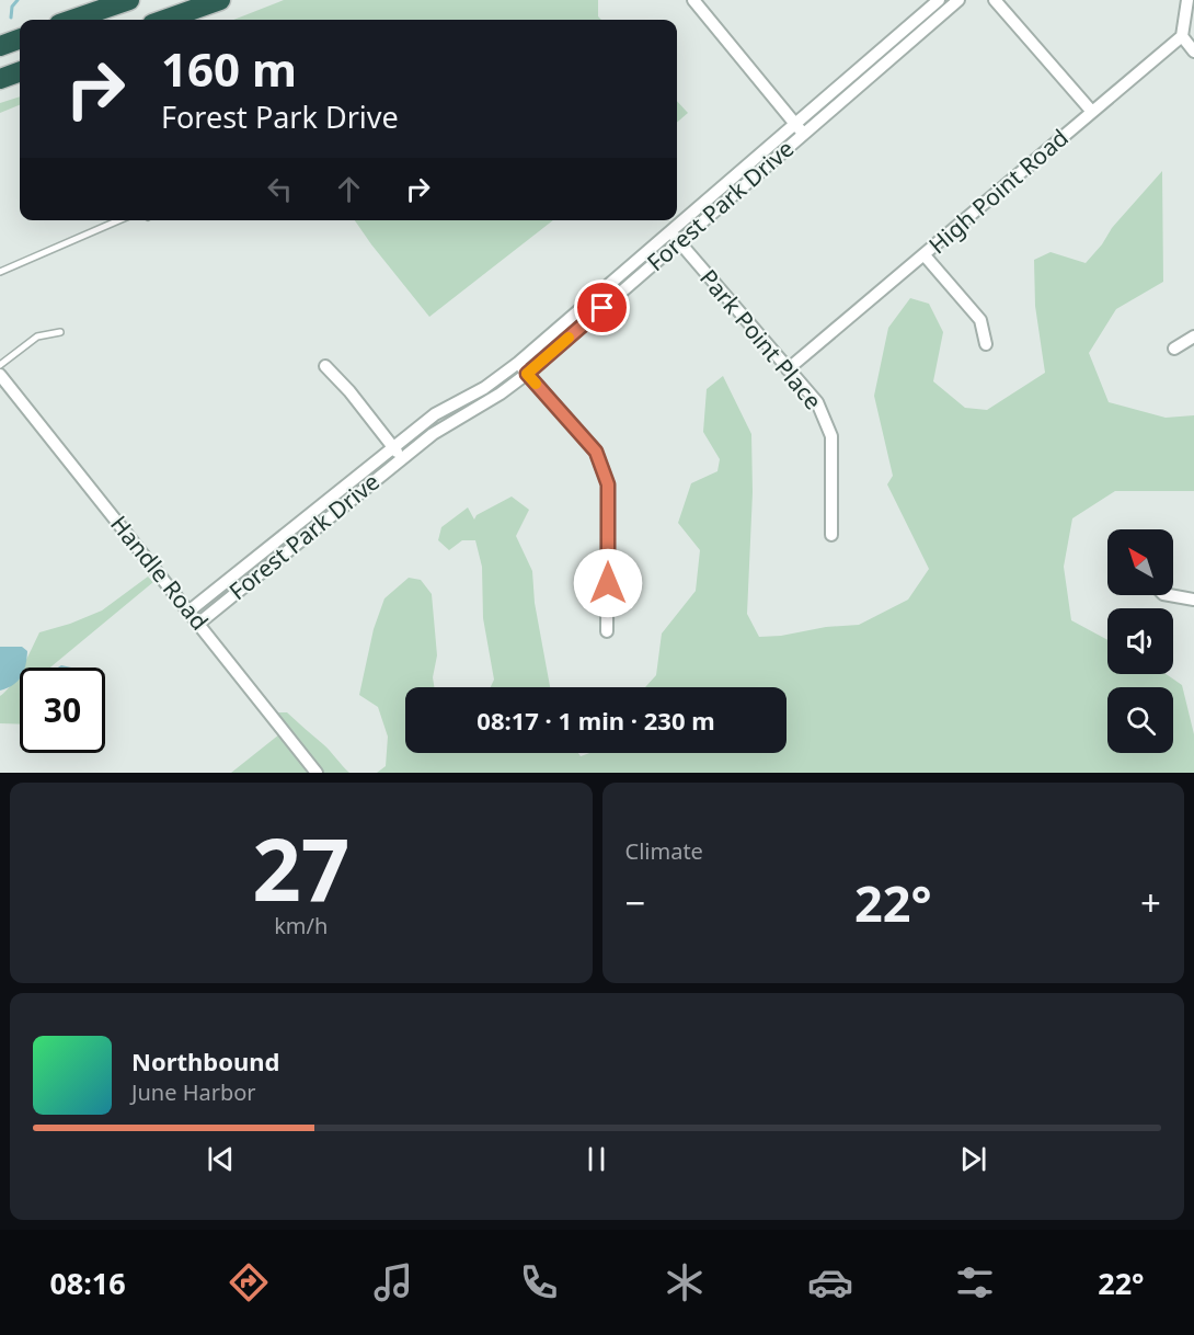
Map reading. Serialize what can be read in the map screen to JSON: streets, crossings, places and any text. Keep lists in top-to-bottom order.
{
  "streets": {
    "street": [
      "High Point Road",
      "Forest Park Drive",
      "Park Point Place",
      "Handle Road"
    ]
  },
  "crossings": [
    ["High Point Road", "Park Point Place"],
    ["Forest Park Drive", "Park Point Place"],
    ["Forest Park Drive", "Handle Road"]
  ],
  "north": "top left",
  "page": {
    "turn": ["160 m", "Forest Park Drive"],
    "limit": "30",
    "trip": "08:17 · 1 min · 230 m",
    "tile": [
      ["27", "km/h"],
      "Climate"
    ],
    "heat": ["−", "22°", "+"],
    "song": ["Northbound", "June Harbor"],
    "tabs": ["08:16", "22°"]
  }
}
